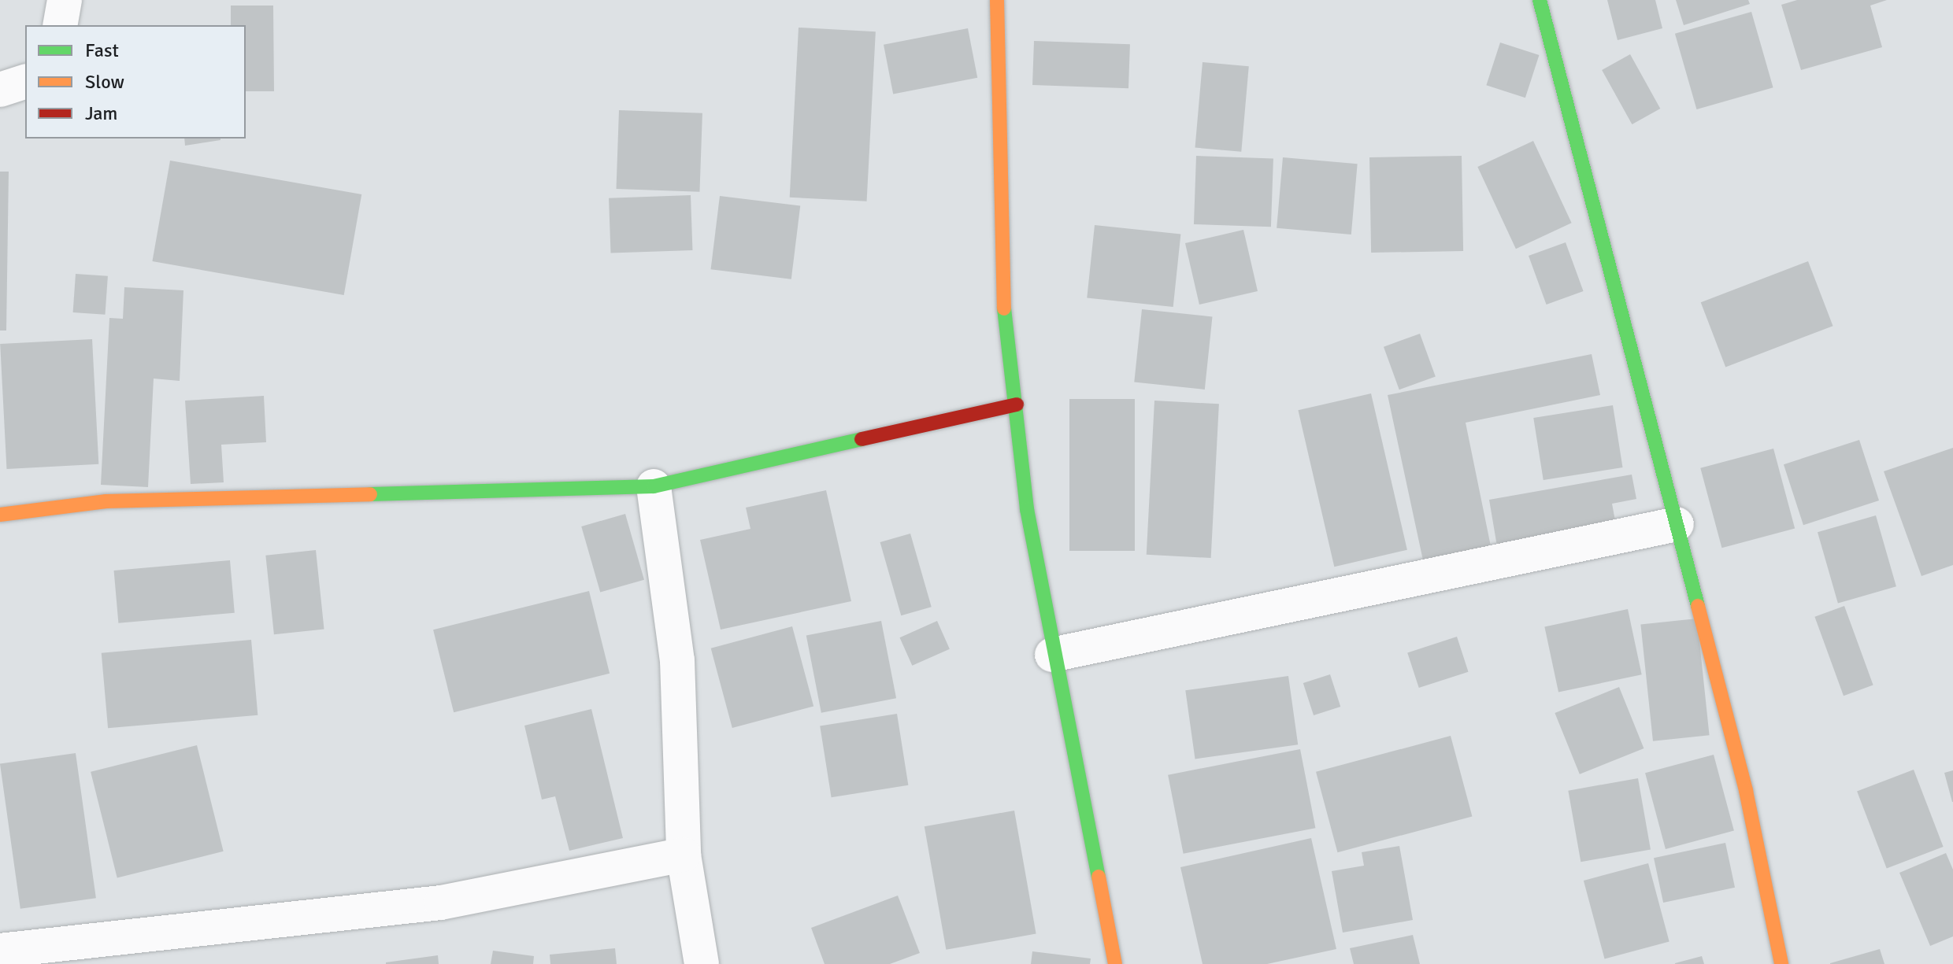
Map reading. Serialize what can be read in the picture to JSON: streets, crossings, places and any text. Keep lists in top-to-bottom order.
{
  "legend": ["Fast", "Slow", "Jam"]
}
